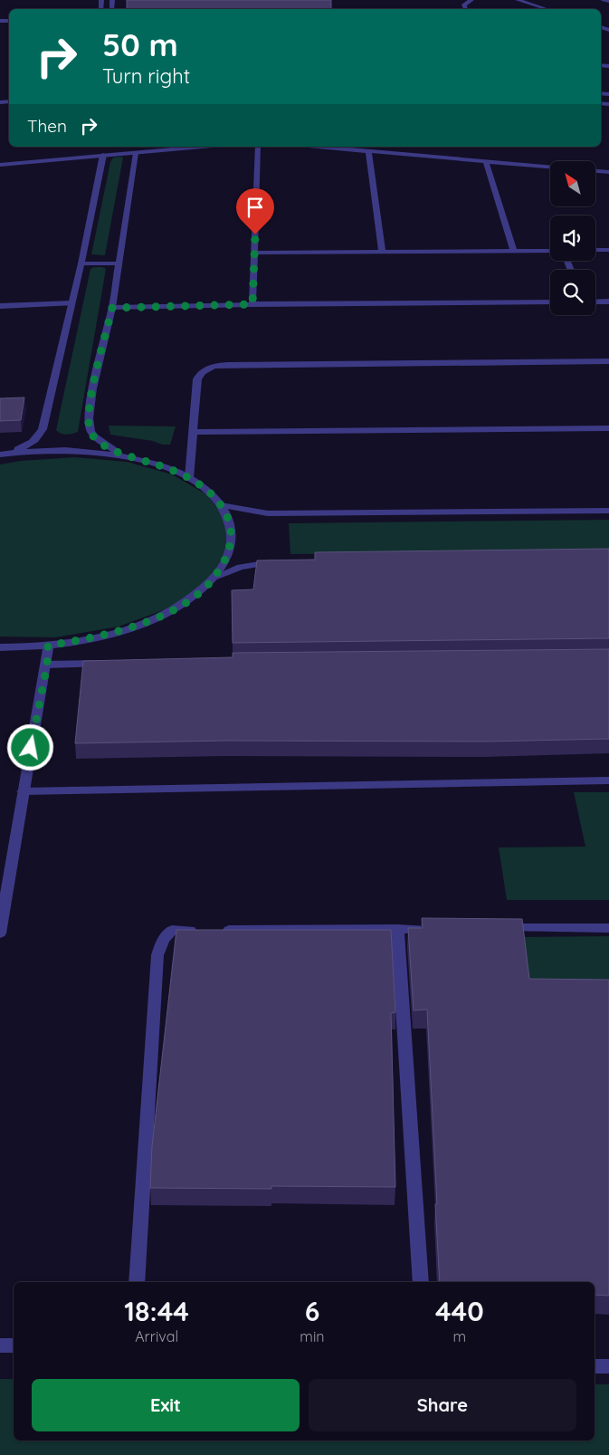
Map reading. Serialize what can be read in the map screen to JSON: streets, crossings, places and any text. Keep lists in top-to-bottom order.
{
  "north": "top left",
  "page": {
    "turn": ["50 m", "Turn right"],
    "then": "Then",
    "eta": [
      "18:44",
      "Arrival",
      "6",
      "min",
      "440",
      "m"
    ],
    "buttons": ["Exit", "Share"]
  }
}
